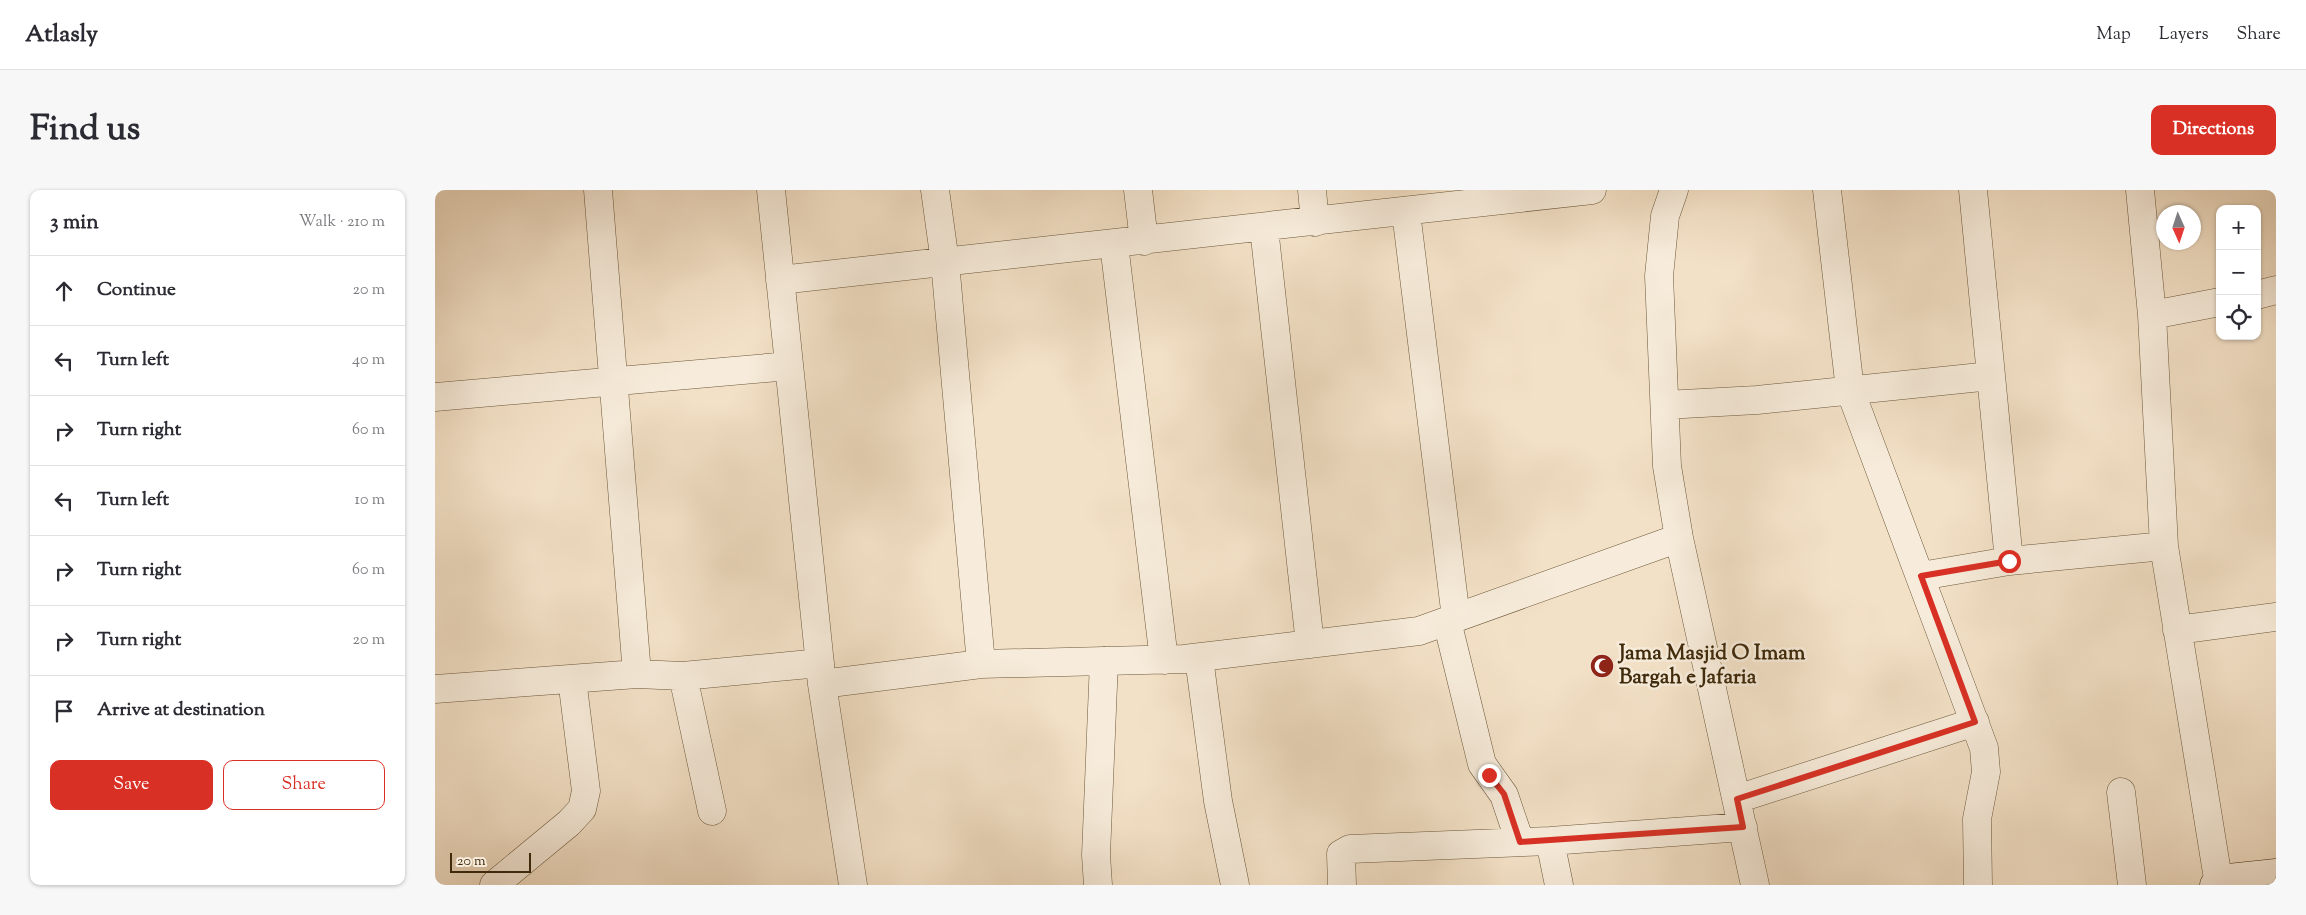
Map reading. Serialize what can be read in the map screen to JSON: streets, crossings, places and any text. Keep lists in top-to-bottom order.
{
  "places": {
    "mosque": ["Jama Masjid O Imam Bargah e Jafaria"]
  },
  "scale_bar": "20 m",
  "north": "bottom",
  "page": {
    "header": "Atlasly",
    "nav": ["Map", "Layers", "Share"],
    "title": "Find us",
    "buttons": [
      "Directions",
      ["Save", "Share"]
    ],
    "heading": ["3 min", "Walk · 210 m"],
    "map_buttons": ["+", "−"],
    "list": [
      ["Continue", "20 m"],
      ["Turn left", "40 m"],
      ["Turn right", "60 m"],
      ["Turn left", "10 m"],
      ["Turn right", "60 m"],
      ["Turn right", "20 m"],
      "Arrive at destination"
    ],
    "scale": "20 m"
  }
}
